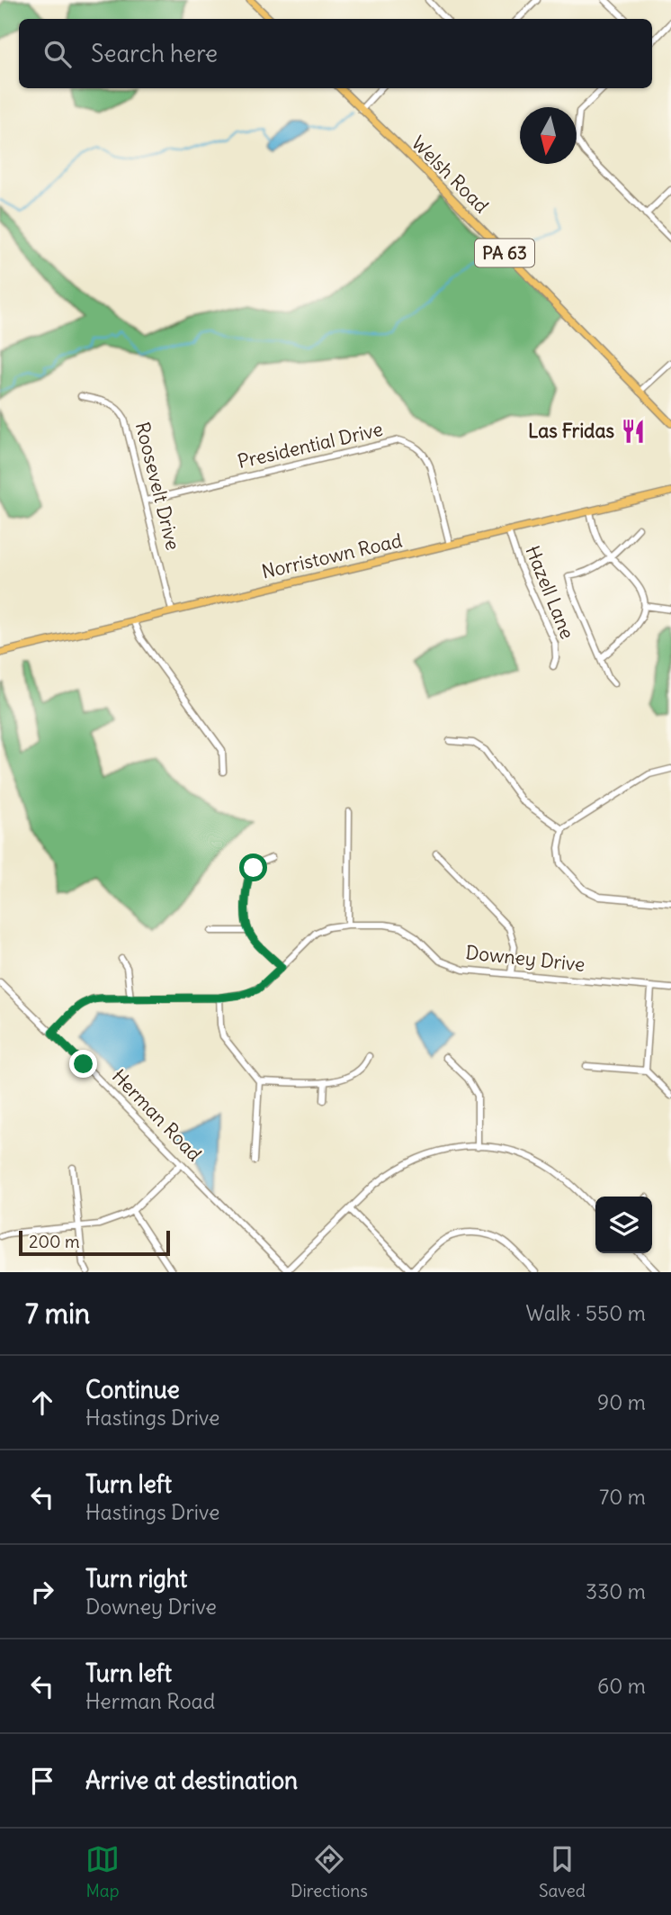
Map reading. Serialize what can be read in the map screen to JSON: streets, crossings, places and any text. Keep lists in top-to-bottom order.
{
  "streets": {
    "main road": ["Welsh Road", "PA 63", "Norristown Road"],
    "street": [
      "Presidential Drive",
      "Roosevelt Drive",
      "Hazell Lane",
      "Downey Drive",
      "Herman Road"
    ]
  },
  "crossings": [
    ["Presidential Drive", "Roosevelt Drive"],
    ["Presidential Drive", "Norristown Road"],
    ["Roosevelt Drive", "Norristown Road"],
    ["Norristown Road", "Hazell Lane"],
    ["Downey Drive", "Herman Road"]
  ],
  "places": {
    "restaurant": ["Las Fridas"]
  },
  "scale_bar": "200 m",
  "north": "bottom",
  "page": {
    "search": "Search here",
    "scale": "200 m",
    "heading": ["7 min", "Walk · 550 m"],
    "list": [
      ["Continue", "Hastings Drive", "90 m"],
      ["Turn left", "Hastings Drive", "70 m"],
      ["Turn right", "Downey Drive", "330 m"],
      ["Turn left", "Herman Road", "60 m"],
      "Arrive at destination"
    ],
    "nav": ["Map", "Directions", "Saved"]
  }
}
